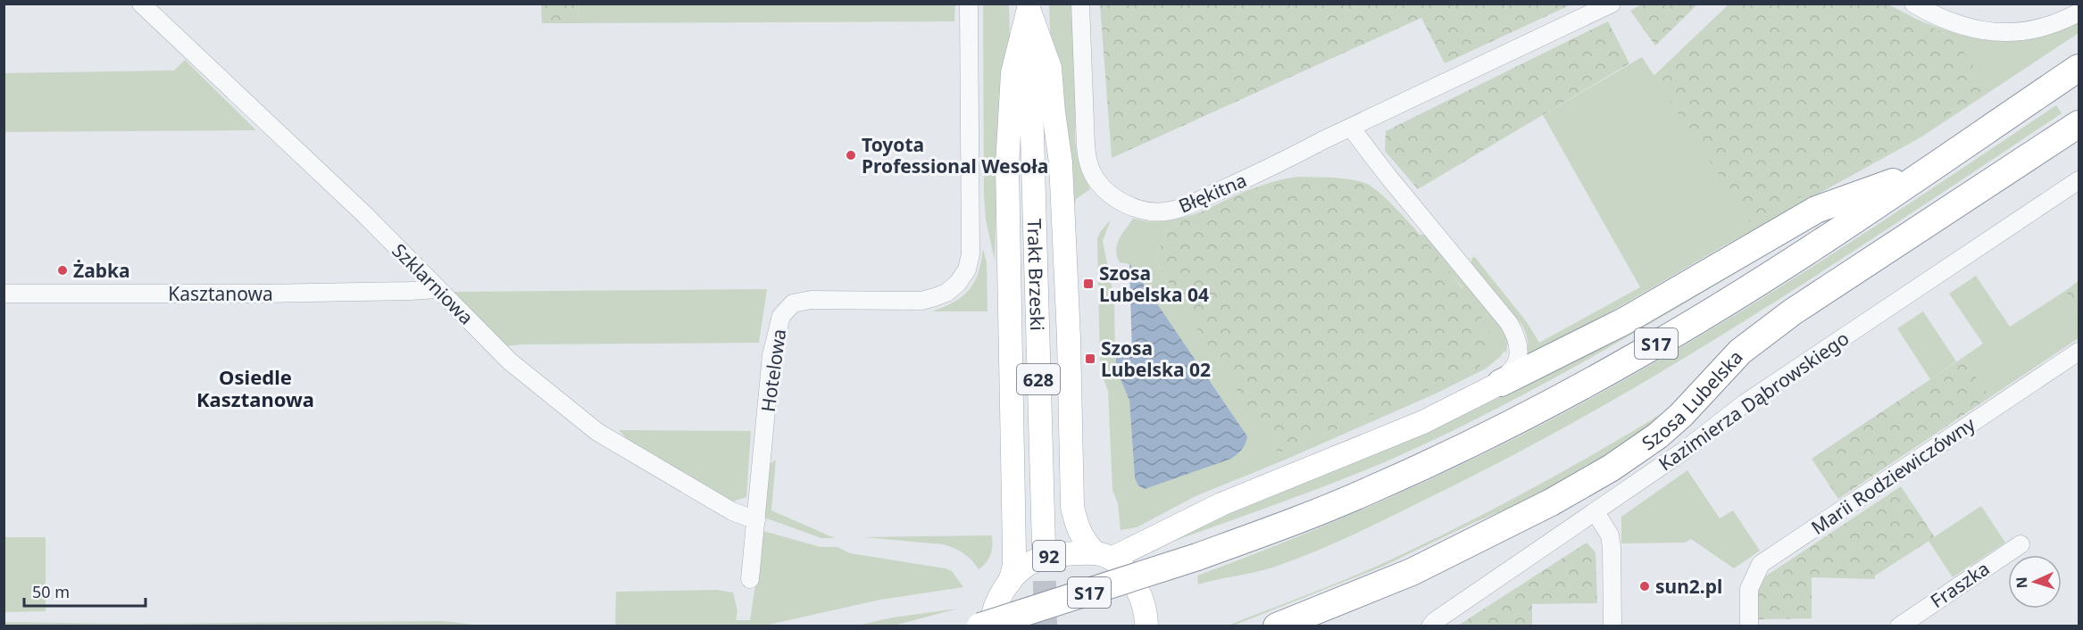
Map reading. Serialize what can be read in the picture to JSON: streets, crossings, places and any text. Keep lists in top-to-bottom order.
{
  "streets": {
    "highway": ["S17", "Szosa Lubelska"],
    "main road": ["Trakt Brzeski", "628", "92"],
    "street": [
      "Błękitna",
      "Szklarniowa",
      "Kasztanowa",
      "Hotelowa",
      "Kazimierza Dąbrowskiego",
      "Marii Rodziewiczówny",
      "Fraszka"
    ]
  },
  "crossings": [
    ["Szklarniowa", "Kasztanowa"],
    ["Szklarniowa", "Hotelowa"]
  ],
  "districts": ["Osiedle Kasztanowa"],
  "places": {
    "other": ["Toyota Professional Wesoła", "Żabka", "sun2.pl"],
    "transit": ["Szosa Lubelska 04", "Szosa Lubelska 02"]
  },
  "scale_bar": "50 m",
  "north": "left"
}
